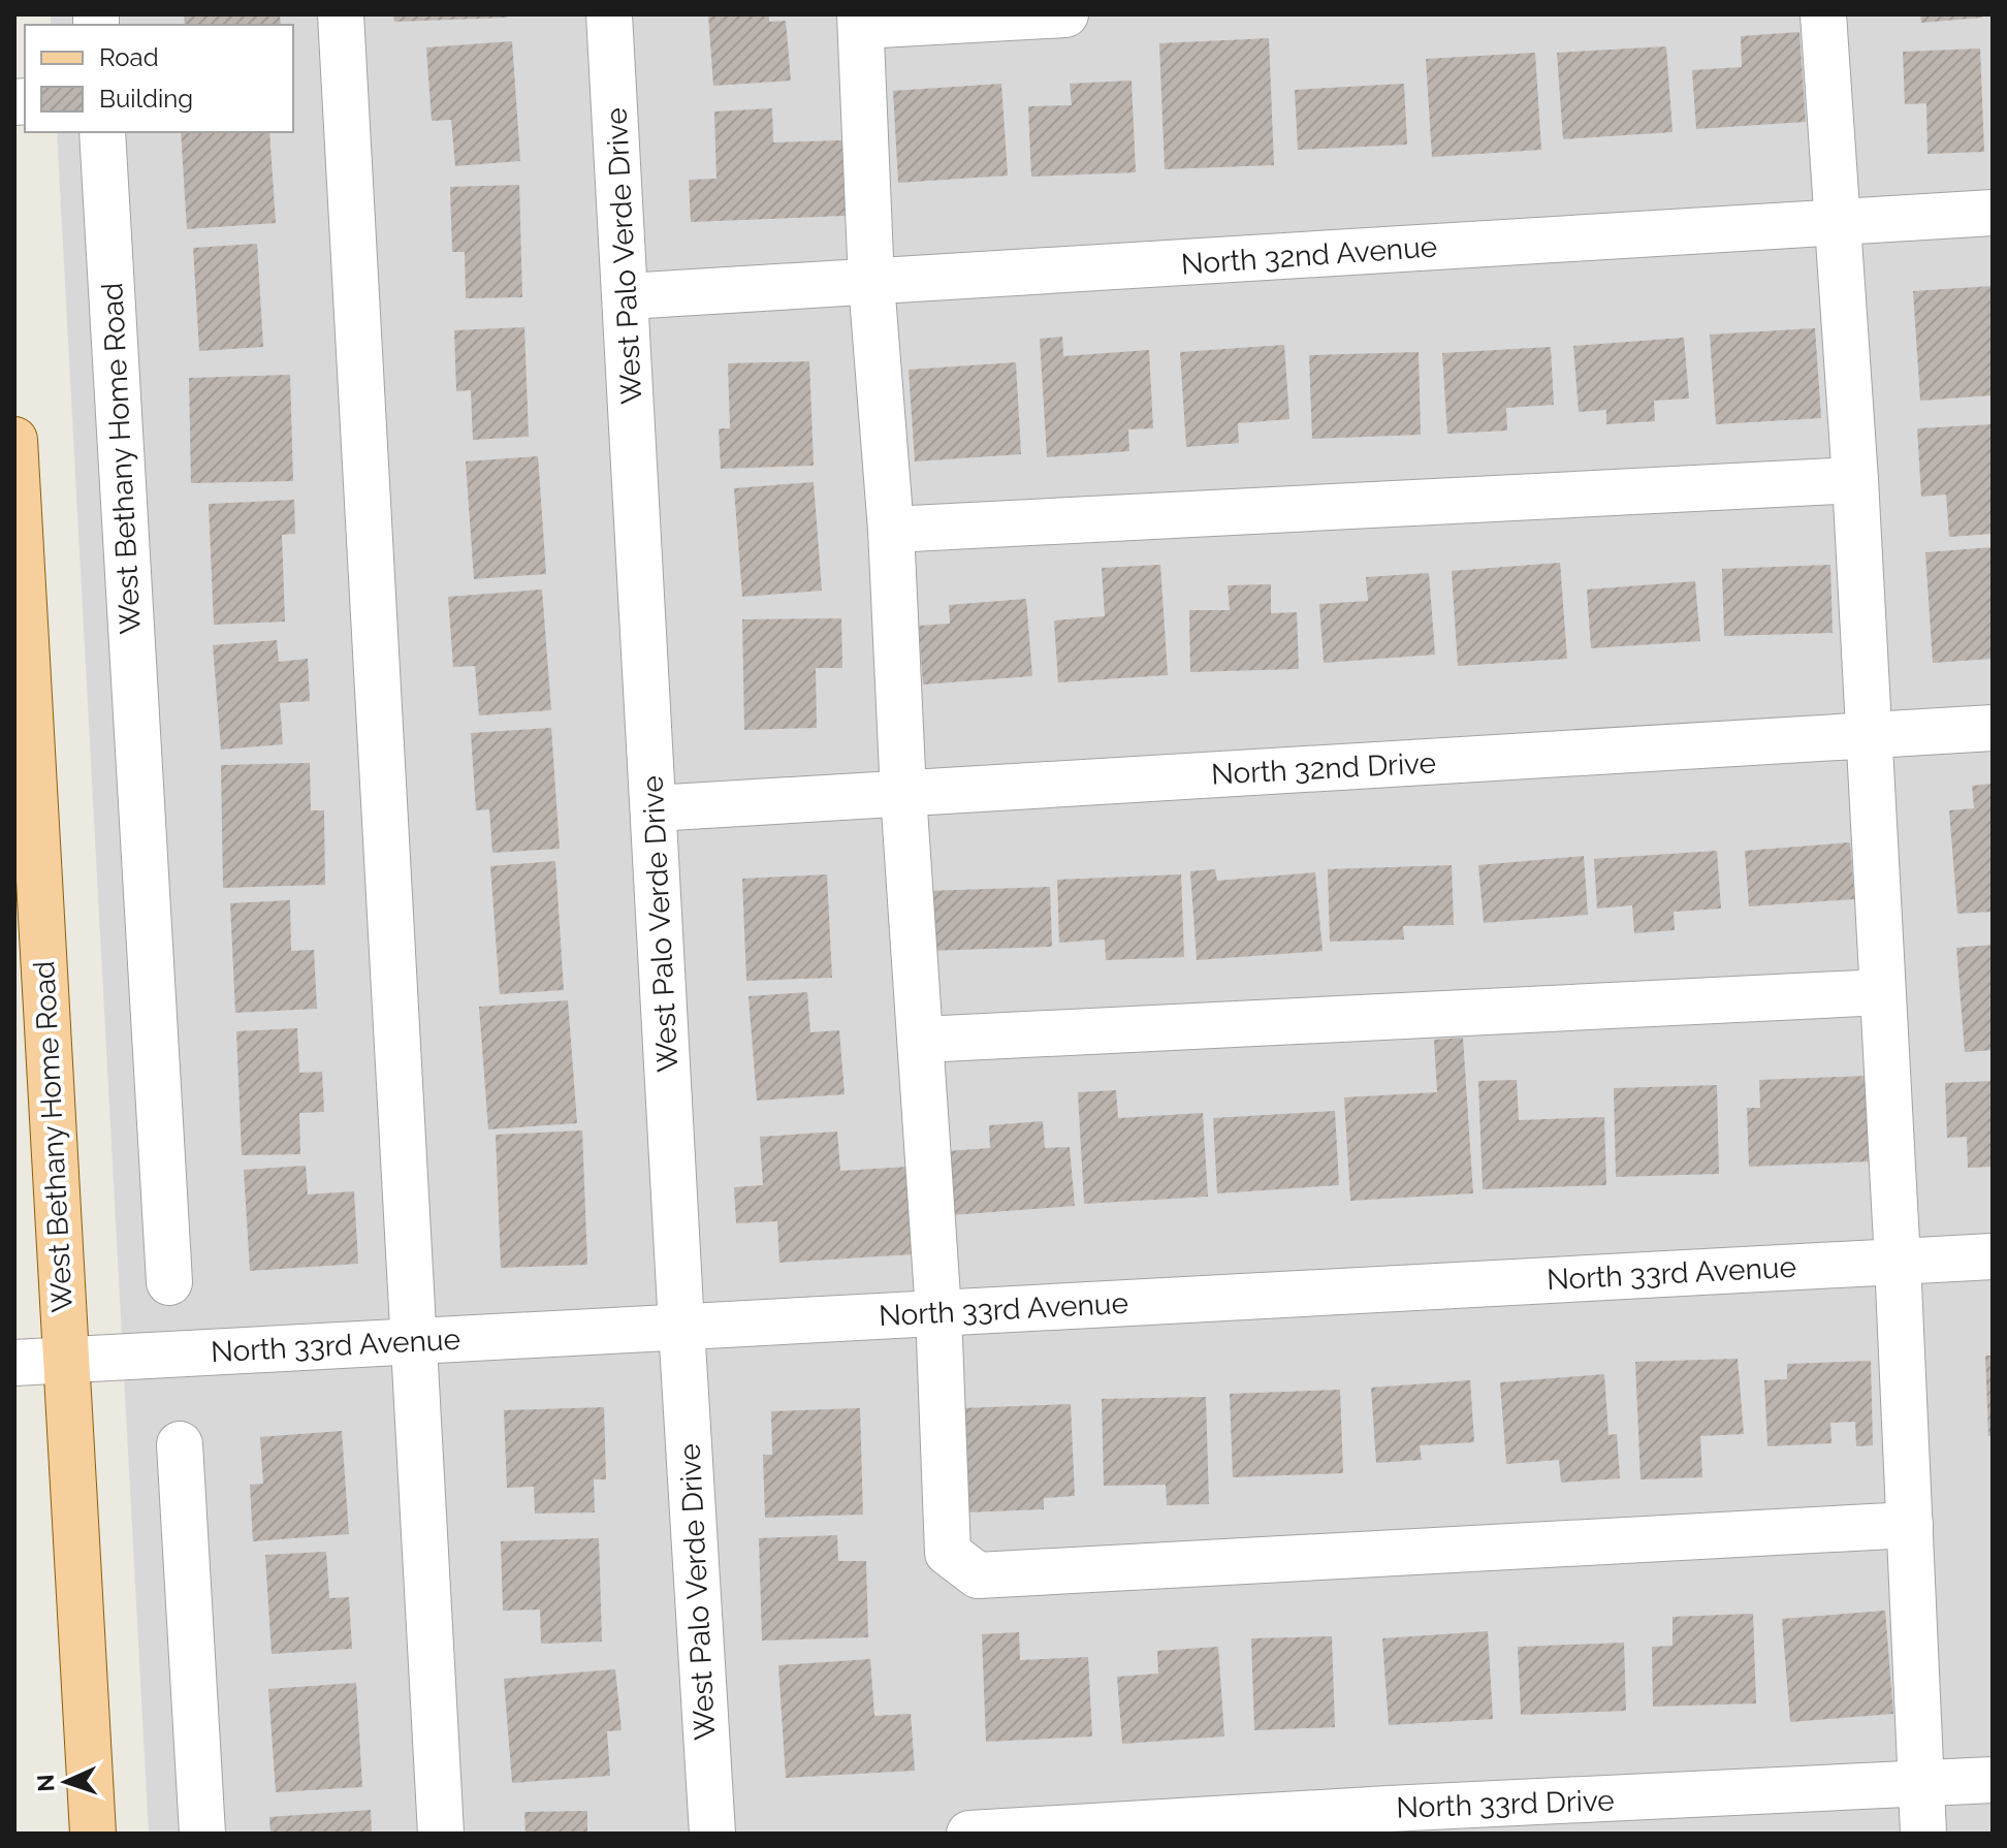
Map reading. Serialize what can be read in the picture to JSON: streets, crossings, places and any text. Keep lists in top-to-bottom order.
{
  "streets": {
    "main road": ["West Bethany Home Road"],
    "street": [
      "North 32nd Avenue",
      "West Palo Verde Drive",
      "North 32nd Drive",
      "North 33rd Avenue",
      "North 33rd Drive"
    ]
  },
  "crossings": [
    ["North 32nd Avenue", "West Palo Verde Drive"],
    ["West Palo Verde Drive", "North 32nd Drive"],
    ["West Palo Verde Drive", "North 33rd Avenue"],
    ["West Bethany Home Road", "North 33rd Avenue"]
  ],
  "legend": ["Road", "Building"],
  "north": "left"
}
